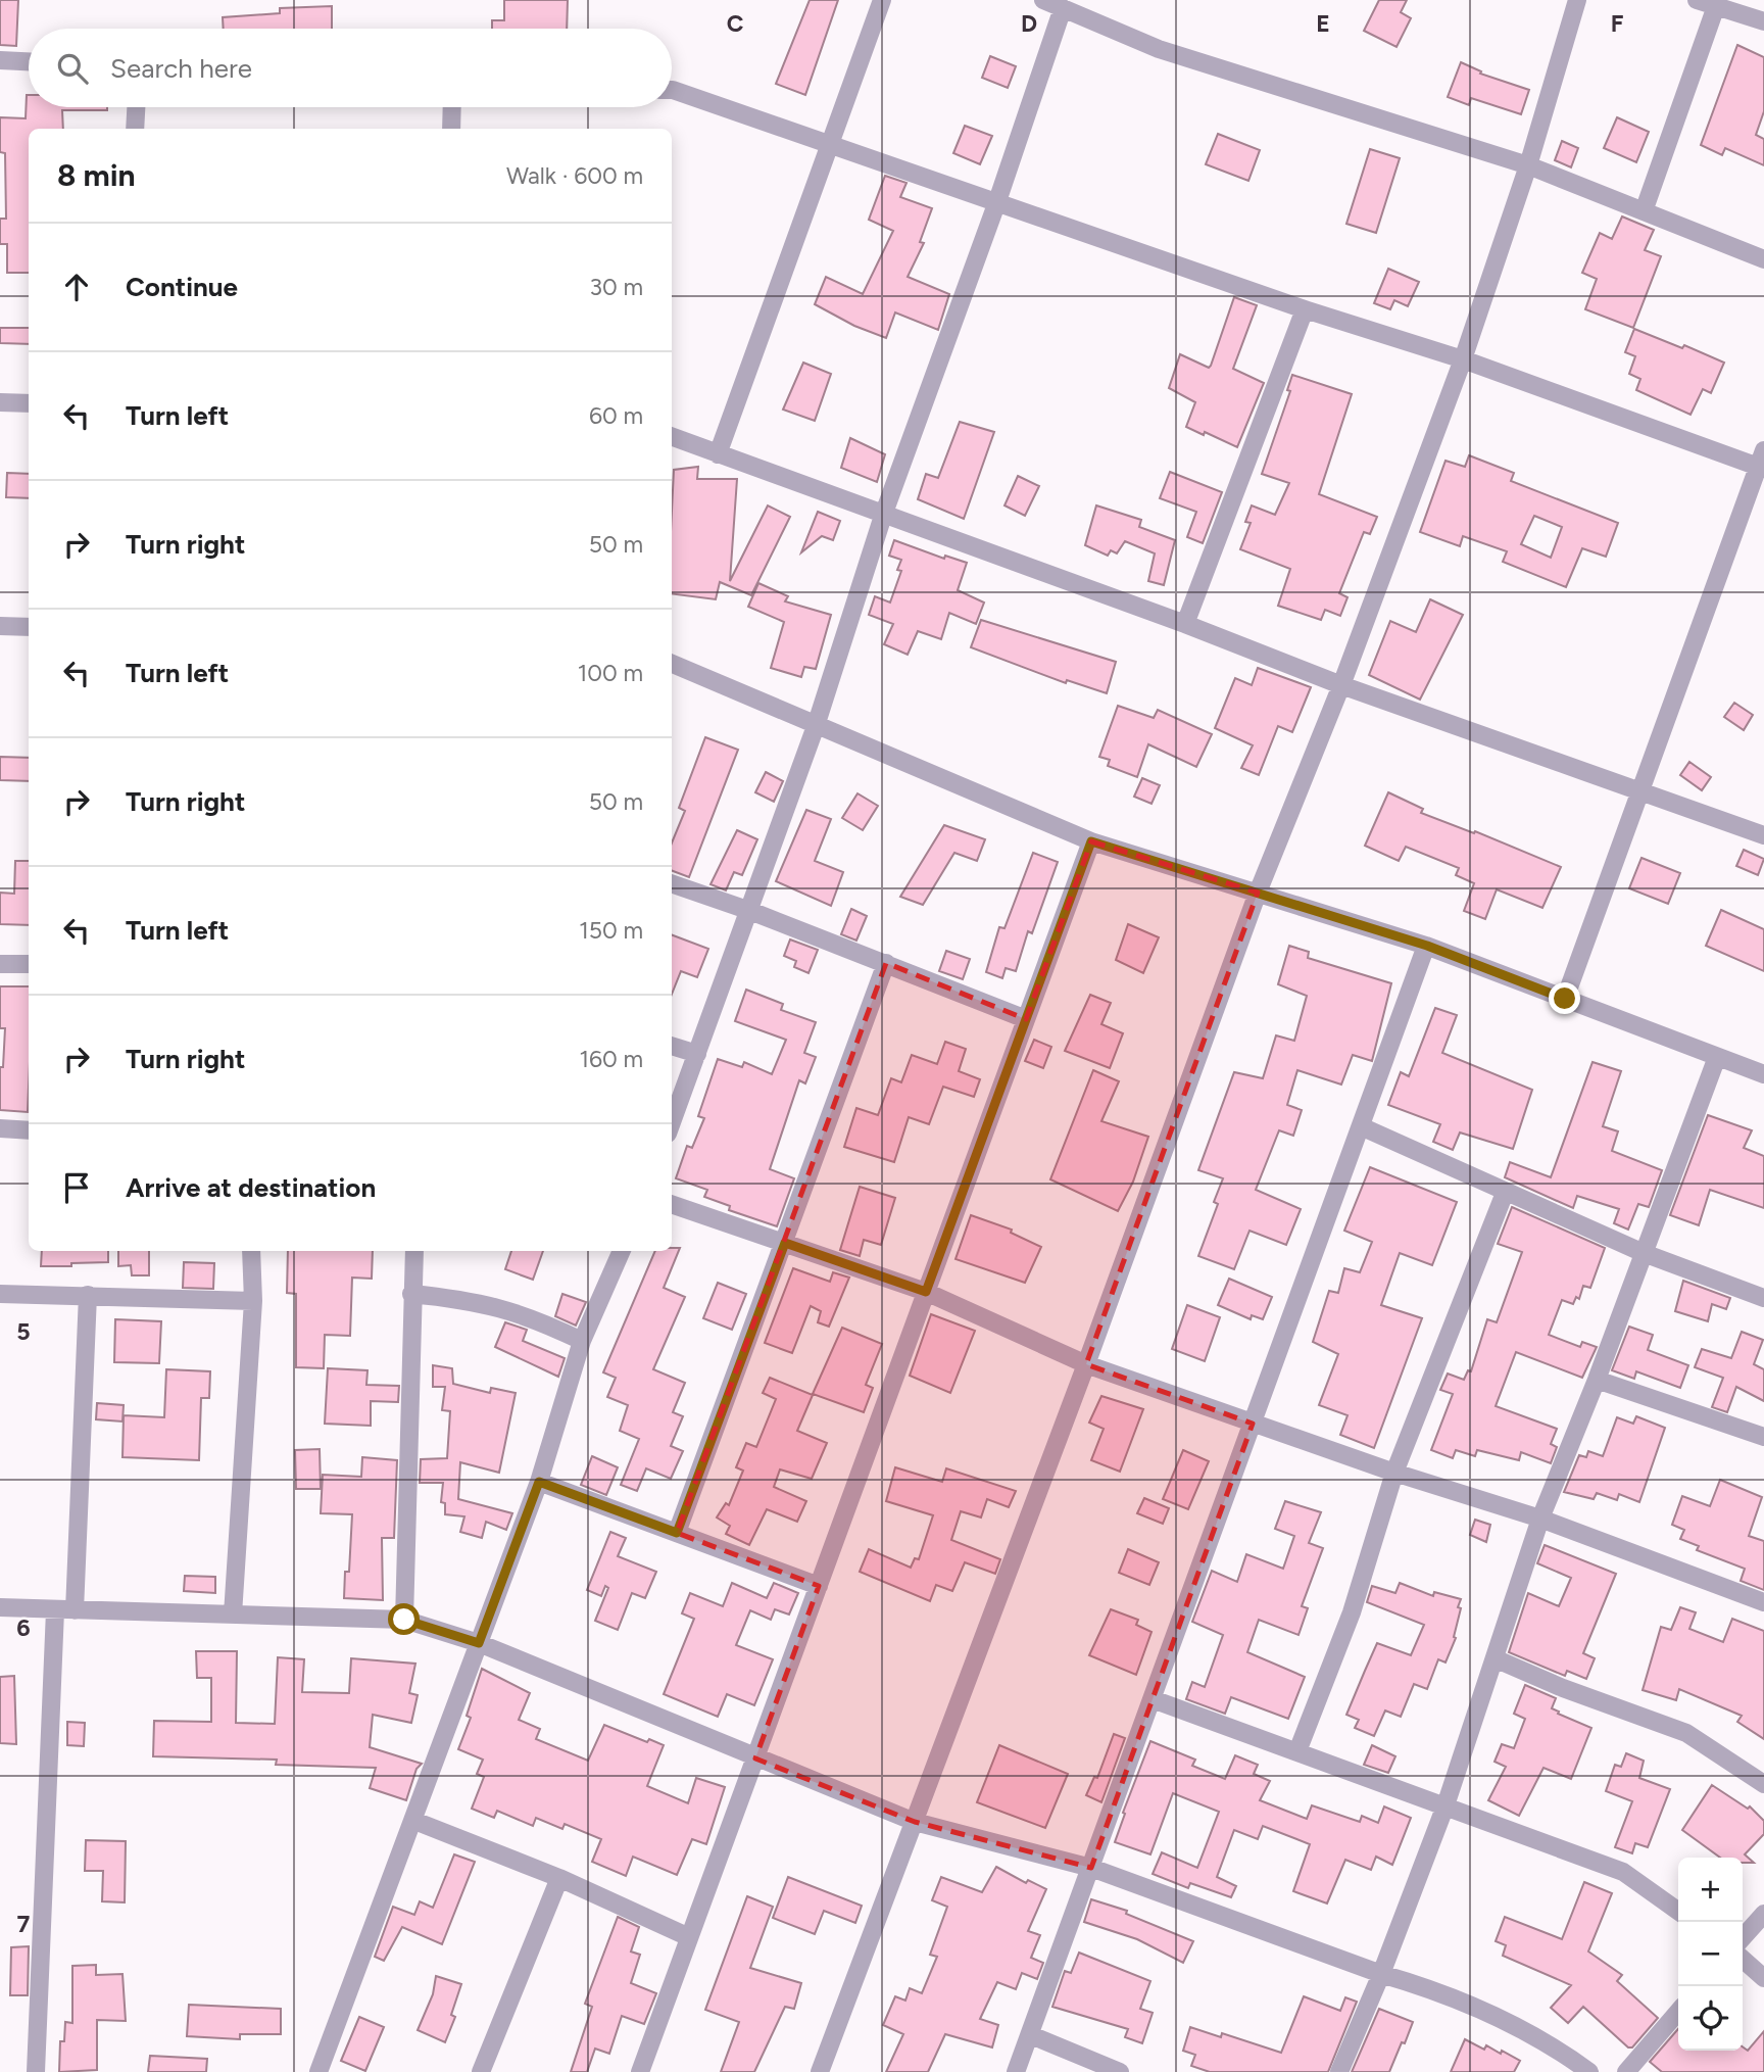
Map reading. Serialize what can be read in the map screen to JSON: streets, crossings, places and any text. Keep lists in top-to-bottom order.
{
  "page": {
    "search": "Search here",
    "heading": ["8 min", "Walk · 600 m"],
    "list": [
      ["Continue", "30 m"],
      ["Turn left", "60 m"],
      ["Turn right", "50 m"],
      ["Turn left", "100 m"],
      ["Turn right", "50 m"],
      ["Turn left", "150 m"],
      ["Turn right", "160 m"],
      "Arrive at destination"
    ],
    "map_buttons": ["+", "−"]
  },
  "grid": {
    "columns": [
      "C",
      "D",
      "E",
      "F"
    ],
    "rows": ["5", "6", "7"]
  }
}
